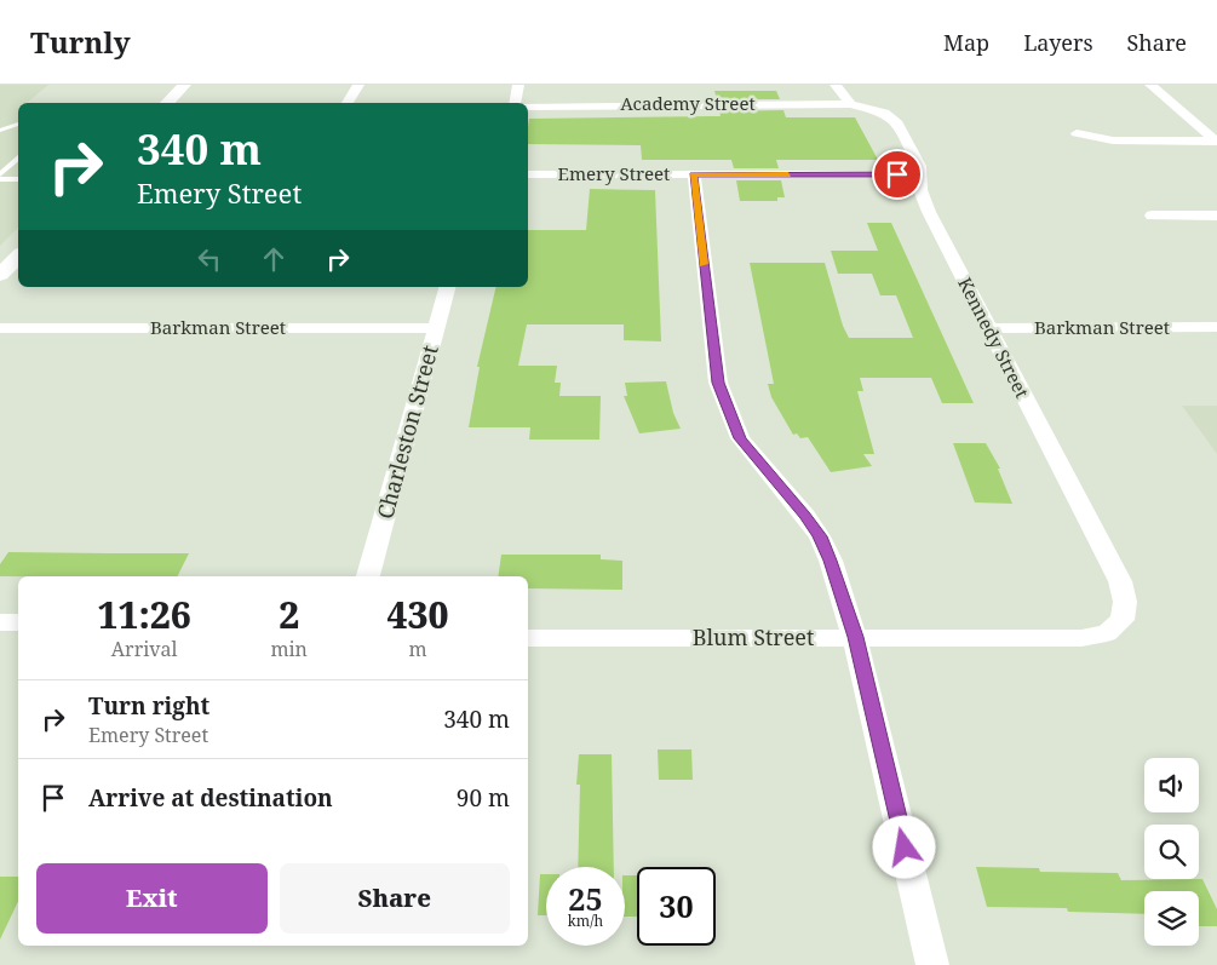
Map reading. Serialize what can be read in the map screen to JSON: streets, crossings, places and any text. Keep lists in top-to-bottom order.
{
  "streets": {
    "street": [
      "Academy Street",
      "Emery Street",
      "Barkman Street",
      "Kennedy Street",
      "Charleston Street",
      "Blum Street"
    ]
  },
  "crossings": [
    ["Academy Street", "Kennedy Street"],
    ["Emery Street", "Kennedy Street"],
    ["Barkman Street", "Kennedy Street"],
    ["Barkman Street", "Charleston Street"],
    ["Kennedy Street", "Blum Street"]
  ],
  "page": {
    "header": "Turnly",
    "nav": ["Map", "Layers", "Share"],
    "turn": ["340 m", "Emery Street"],
    "eta": [
      "11:26",
      "Arrival",
      "2",
      "min",
      "430",
      "m"
    ],
    "list": [
      {
        "name": "Turn right",
        "note": "Emery Street",
        "value": "340 m"
      },
      {
        "name": "Arrive at destination",
        "value": "90 m"
      }
    ],
    "buttons": ["Exit", "Share"],
    "speed": "25 km/h",
    "limit": "30"
  }
}
